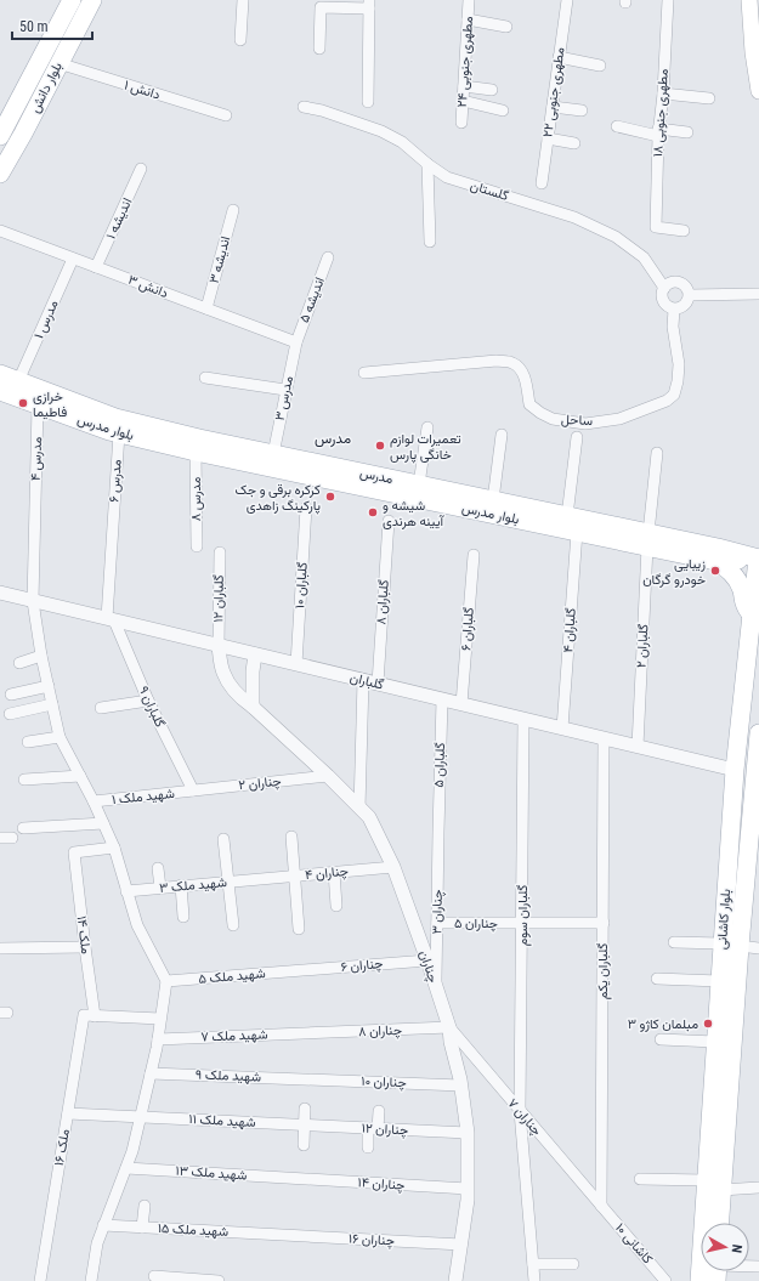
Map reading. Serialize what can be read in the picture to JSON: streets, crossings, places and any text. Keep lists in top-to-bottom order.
{
  "streets": {
    "main road": [
      "بلوار دانش",
      "بلوار مدرس",
      "مدرس",
      "بلوار کاشانی"
    ],
    "street": [
      "مطهری جنوبی ۲۴",
      "دانش ۱",
      "مطهری جنوبی ۲۲",
      "۱۸ مطهری جنوبی",
      "گلستان",
      "اندیشه ۱",
      "اندیشه ۳",
      "دانش ۳",
      "اندیشه ۵",
      "مدرس ۱",
      "مدرس ۳",
      "ساحل",
      "مدرس ۴",
      "مدرس ۶",
      "مدرس ۸",
      "گلباران ۱۰",
      "گلباران ۱۲",
      "گلباران ۸",
      "گلباران ۶",
      "گلباران ۴",
      "گلباران ۲",
      "گلباران",
      "۹ گلباران",
      "گلباران ۵",
      "۲ چناران",
      "۱ شهید ملک",
      "۴ چناران",
      "۳ شهید ملک",
      "چناران ۳",
      "گلباران سوم",
      "۵ چناران",
      "ملک ۱۴",
      "چناران ۶",
      "چناران",
      "گلباران یکم",
      "شهید ملک ۵",
      "چناران ۸",
      "شهید ملک ۷",
      "شهید ملک ۹",
      "چناران ۱۰",
      "چناران ۷",
      "شهید ملک ۱۱",
      "چناران ۱۲",
      "ملک ۱۶",
      "شهید ملک ۱۳",
      "چناران ۱۴",
      "شهید ملک ۱۵",
      "چناران ۱۶",
      "۱۰ کاشانی"
    ]
  },
  "crossings": [
    ["بلوار دانش", "دانش ۱"],
    ["گلستان", "ساحل"],
    ["اندیشه ۱", "دانش ۳"],
    ["اندیشه ۳", "دانش ۳"],
    ["دانش ۳", "اندیشه ۵"],
    ["دانش ۳", "مدرس ۱"],
    ["دانش ۳", "مدرس ۳"],
    ["اندیشه ۵", "مدرس ۳"],
    ["مدرس ۱", "مدرس"],
    ["مدرس ۳", "مدرس"],
    ["بلوار مدرس", "مدرس ۴"],
    ["بلوار مدرس", "مدرس"],
    ["بلوار مدرس", "مدرس ۶"],
    ["بلوار مدرس", "مدرس ۸"],
    ["بلوار مدرس", "گلباران ۴"],
    ["بلوار مدرس", "گلباران ۲"],
    ["بلوار مدرس", "بلوار کاشانی"],
    ["مدرس ۴", "گلباران"],
    ["مدرس ۴", "۱ شهید ملک"],
    ["مدرس ۴", "۳ شهید ملک"],
    ["مدرس ۴", "ملک ۱۴"],
    ["مدرس ۴", "شهید ملک ۵"],
    ["مدرس", "گلباران ۴"],
    ["مدرس ۶", "گلباران"],
    ["مدرس ۶", "۹ گلباران"],
    ["گلباران ۱۰", "گلباران"],
    ["گلباران ۱۲", "گلباران"],
    ["گلباران ۱۲", "چناران"],
    ["گلباران ۸", "گلباران"],
    ["گلباران ۶", "گلباران"],
    ["گلباران ۴", "گلباران"],
    ["گلباران ۲", "گلباران"],
    ["گلباران", "۹ گلباران"],
    ["گلباران", "گلباران ۵"],
    ["گلباران", "گلباران سوم"],
    ["گلباران", "بلوار کاشانی"],
    ["گلباران", "چناران"],
    ["گلباران", "گلباران یکم"],
    ["۹ گلباران", "۲ چناران"],
    ["۹ گلباران", "۱ شهید ملک"],
    ["گلباران ۵", "چناران ۳"],
    ["۲ چناران", "۱ شهید ملک"],
    ["۲ چناران", "چناران"],
    ["۴ چناران", "۳ شهید ملک"],
    ["۴ چناران", "چناران"],
    ["چناران ۳", "۵ چناران"],
    ["چناران ۳", "چناران"],
    ["گلباران سوم", "۵ چناران"],
    ["گلباران سوم", "چناران ۷"],
    ["۵ چناران", "گلباران یکم"],
    ["ملک ۱۴", "ملک ۱۶"],
    ["چناران ۶", "چناران"],
    ["چناران ۶", "شهید ملک ۵"],
    ["چناران", "چناران ۸"],
    ["چناران", "چناران ۱۰"],
    ["چناران", "چناران ۷"],
    ["چناران", "چناران ۱۲"],
    ["چناران", "چناران ۱۴"],
    ["چناران", "چناران ۱۶"],
    ["گلباران یکم", "چناران ۷"],
    ["گلباران یکم", "۱۰ کاشانی"],
    ["چناران ۸", "شهید ملک ۷"],
    ["چناران ۸", "چناران ۷"],
    ["شهید ملک ۹", "چناران ۱۰"],
    ["چناران ۷", "۱۰ کاشانی"],
    ["شهید ملک ۱۱", "چناران ۱۲"],
    ["شهید ملک ۱۱", "ملک ۱۶"],
    ["شهید ملک ۱۳", "چناران ۱۴"],
    ["شهید ملک ۱۵", "چناران ۱۶"]
  ],
  "districts": ["مدرس"],
  "places": [
    "خرازی فاطیما",
    "تعمیرات لوازم خانگی پارس",
    "کرکره برقی و جک پارکینگ زاهدی",
    "شیشه و آیینه هرندی",
    "زیبایی خودرو گرگان",
    "مبلمان کاژو ۳"
  ],
  "scale_bar": "50 m",
  "north": "right"
}
